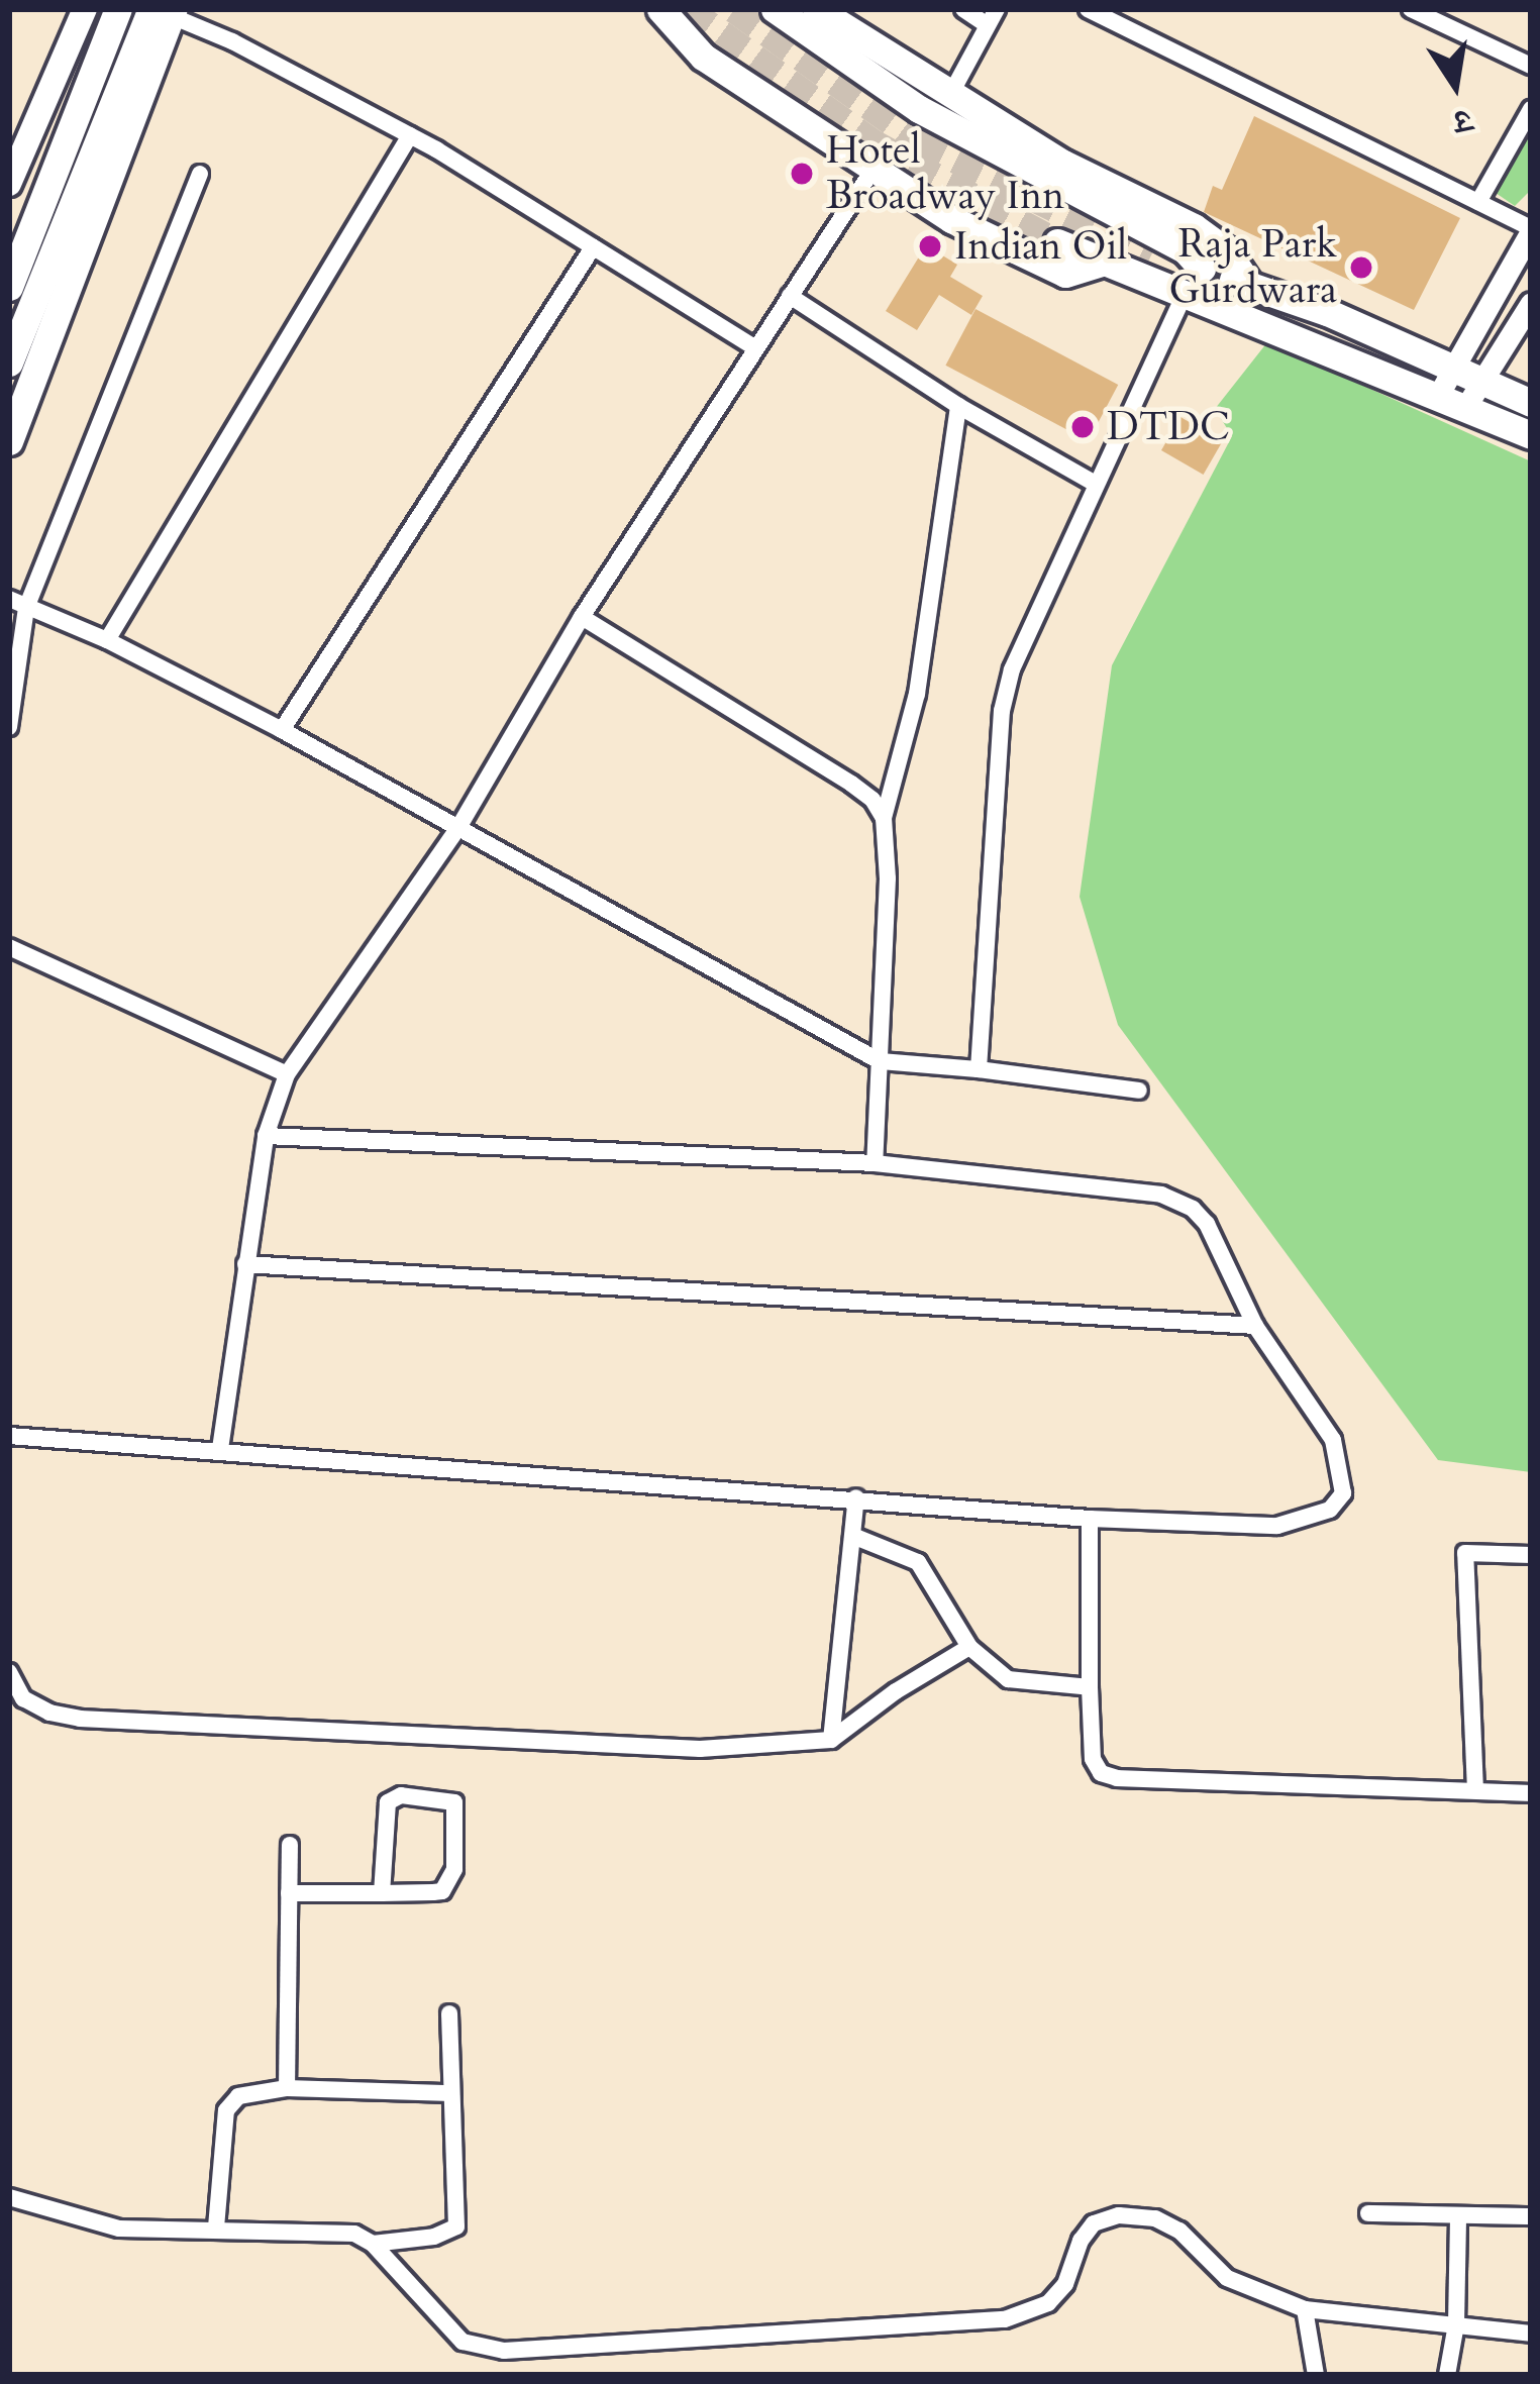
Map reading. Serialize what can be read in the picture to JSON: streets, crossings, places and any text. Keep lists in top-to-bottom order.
{
  "places": [
    "Hotel Broadway Inn",
    "Indian Oil",
    "Raja Park Gurdwara",
    "DTDC"
  ],
  "north": "bottom"
}
